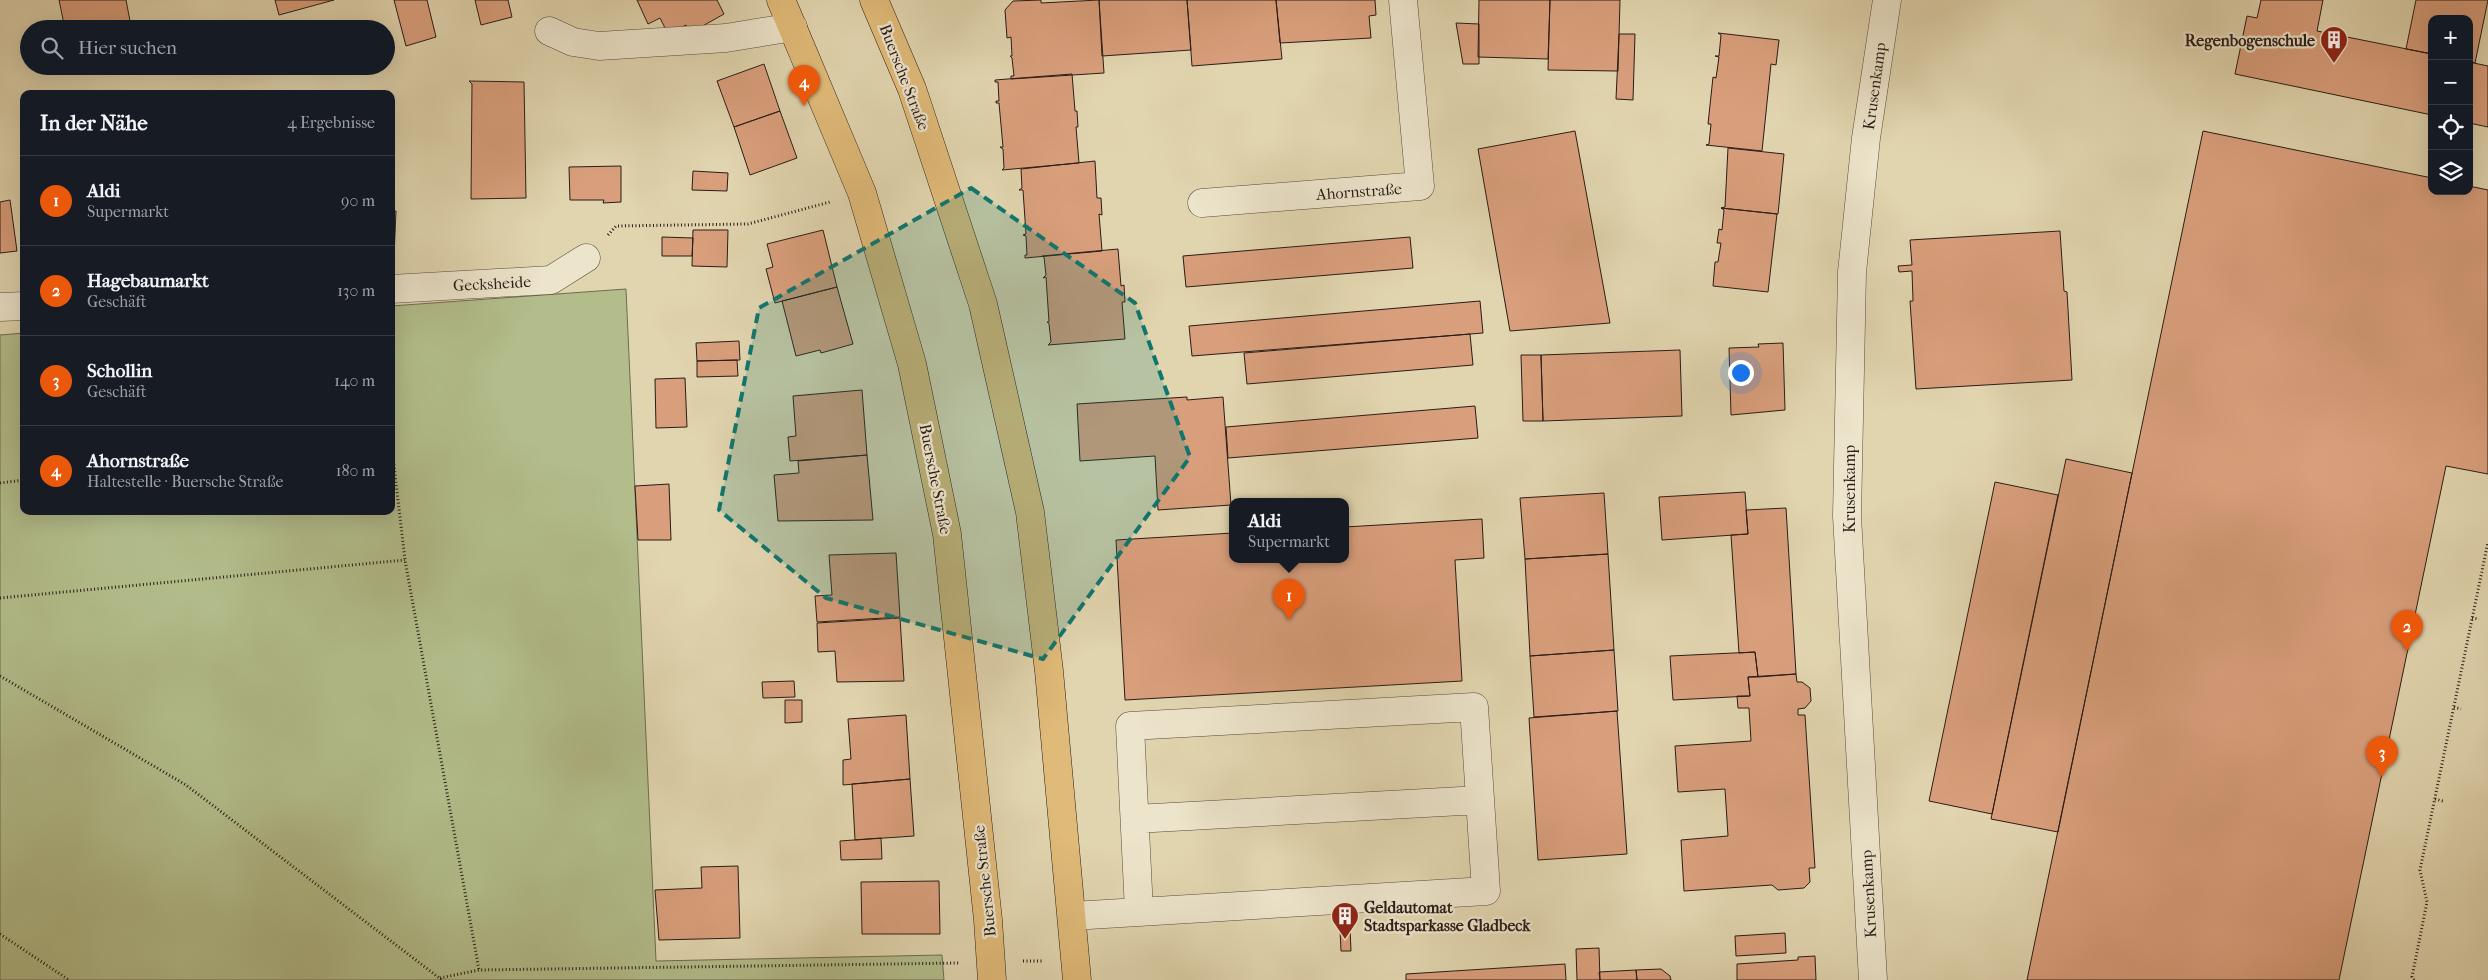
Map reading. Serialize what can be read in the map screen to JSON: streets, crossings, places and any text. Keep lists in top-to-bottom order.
{
  "streets": {
    "main road": ["Buersche Straße"],
    "street": ["Krusenkamp", "Ahornstraße", "Gecksheide"]
  },
  "places": {
    "building": ["Regenbogenschule", "Geldautomat Stadtsparkasse Gladbeck"]
  },
  "page": {
    "map_buttons": ["+", "−"],
    "search": "Hier suchen",
    "pins": [
      "4",
      "1",
      "2",
      "3"
    ],
    "heading": ["In der Nähe", "4 Ergebnisse"],
    "list": [
      {
        "mark": "1",
        "name": "Aldi",
        "note": "Supermarkt",
        "value": "90 m"
      },
      {
        "mark": "2",
        "name": "Hagebaumarkt",
        "note": "Geschäft",
        "value": "130 m"
      },
      {
        "mark": "3",
        "name": "Schollin",
        "note": "Geschäft",
        "value": "140 m"
      },
      {
        "mark": "4",
        "name": "Ahornstraße",
        "note": "Haltestelle · Buersche Straße",
        "value": "180 m"
      }
    ],
    "popup": ["Aldi", "Supermarkt"]
  }
}
